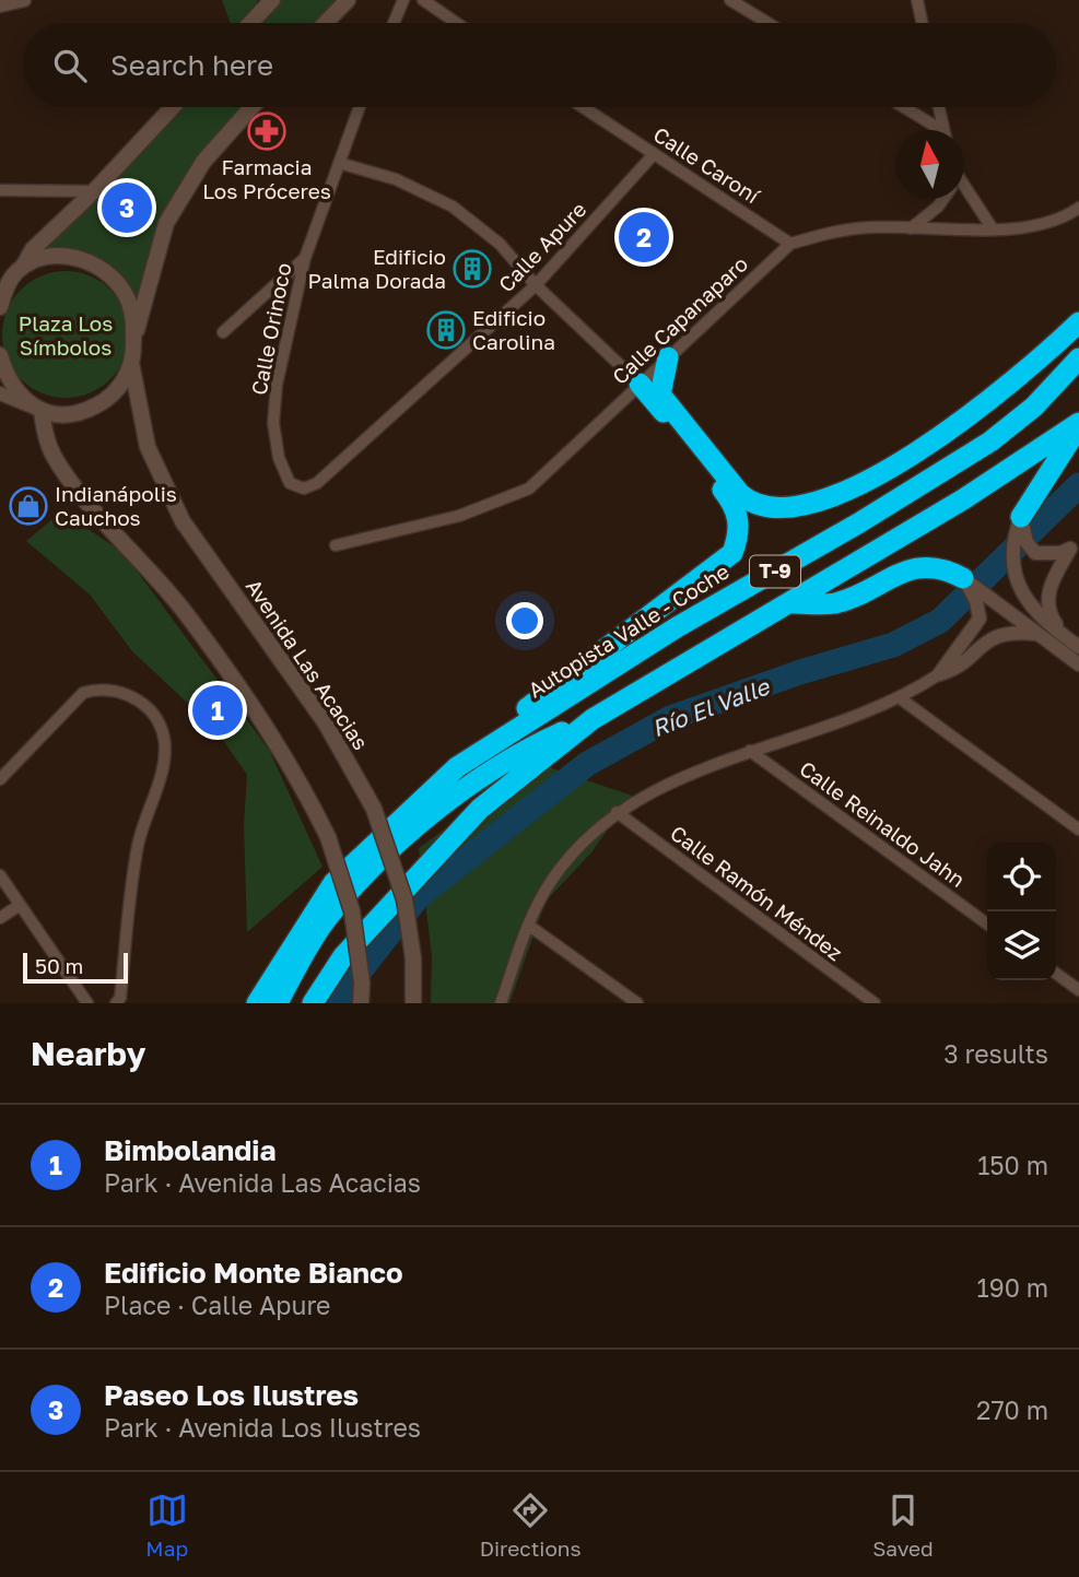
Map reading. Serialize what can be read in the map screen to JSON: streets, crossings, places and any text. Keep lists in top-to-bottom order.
{
  "streets": {
    "highway": ["T-9", "Autopista Valle - Coche"],
    "main road": ["Avenida Las Acacias"],
    "street": [
      "Calle Caroní",
      "Calle Apure",
      "Calle Capanaparo",
      "Calle Orinoco",
      "Calle Reinaldo Jahn",
      "Calle Ramón Méndez"
    ]
  },
  "crossings": [
    ["Calle Caroní", "Calle Apure"],
    ["Calle Caroní", "Calle Capanaparo"],
    ["Calle Apure", "Calle Orinoco"],
    ["Calle Capanaparo", "T-9"],
    ["T-9", "Autopista Valle - Coche"]
  ],
  "water": ["Río El Valle"],
  "parks": ["Plaza Los Símbolos"],
  "places": {
    "pharmacy": ["Farmacia Los Próceres"],
    "building": ["Edificio Palma Dorada", "Edificio Carolina"],
    "shop": ["Indianápolis Cauchos"]
  },
  "scale_bar": "50 m",
  "north": "top",
  "page": {
    "search": "Search here",
    "pins": ["3", "2", "1"],
    "scale": "50 m",
    "heading": ["Nearby", "3 results"],
    "list": [
      {
        "mark": "1",
        "name": "Bimbolandia",
        "note": "Park · Avenida Las Acacias",
        "value": "150 m"
      },
      {
        "mark": "2",
        "name": "Edificio Monte Bianco",
        "note": "Place · Calle Apure",
        "value": "190 m"
      },
      {
        "mark": "3",
        "name": "Paseo Los Ilustres",
        "note": "Park · Avenida Los Ilustres",
        "value": "270 m"
      }
    ],
    "nav": ["Map", "Directions", "Saved"]
  }
}
